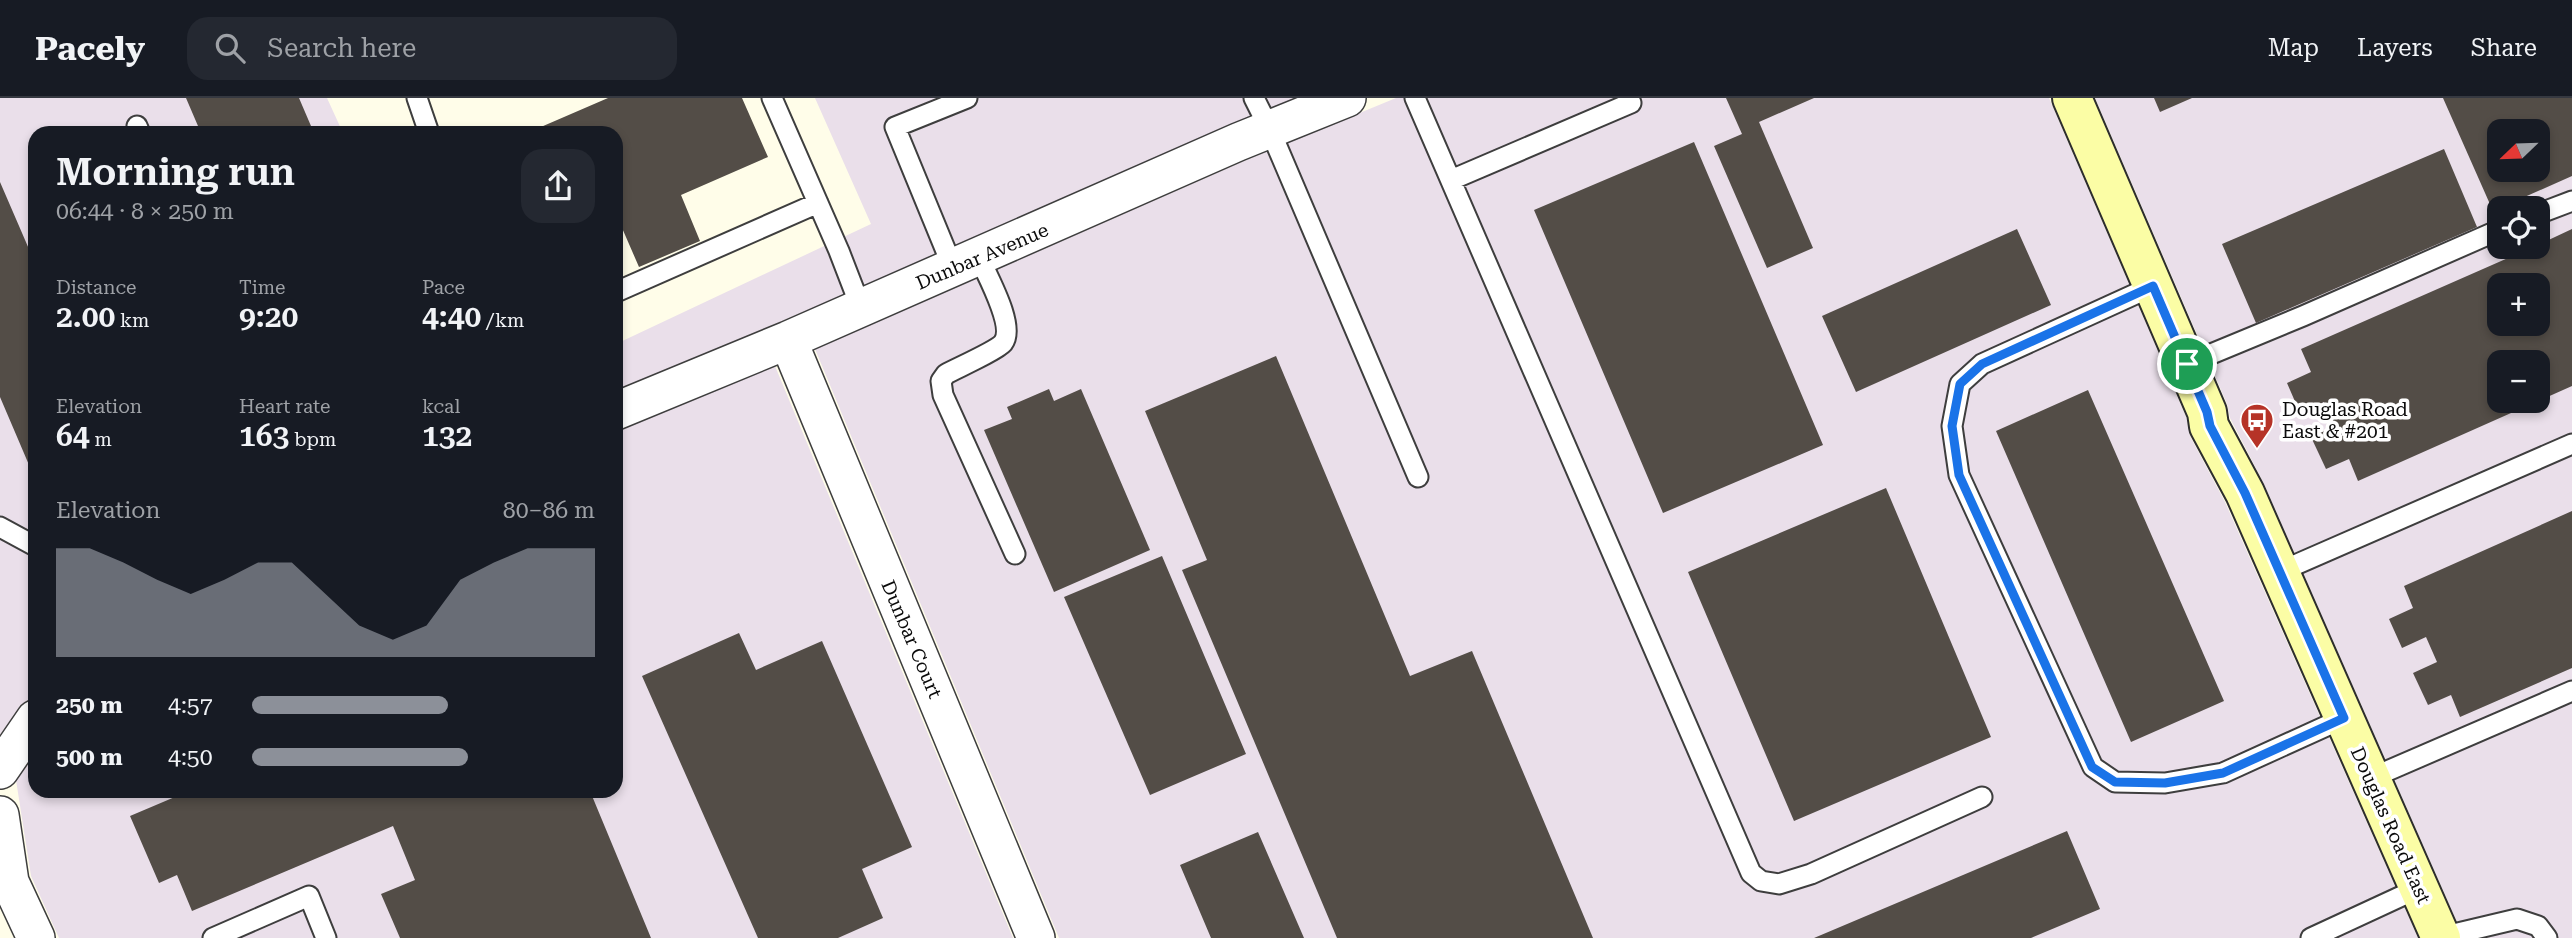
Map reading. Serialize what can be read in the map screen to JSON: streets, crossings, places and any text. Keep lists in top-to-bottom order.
{
  "streets": {
    "street": ["Dunbar Avenue", "Dunbar Court", "Douglas Road East"]
  },
  "crossings": [
    ["Dunbar Avenue", "Dunbar Court"]
  ],
  "places": {
    "bus stop": ["Douglas Road East & #201"]
  },
  "north": "bottom left",
  "page": {
    "header": "Pacely",
    "search": "Search here",
    "nav": ["Map", "Layers", "Share"],
    "map_buttons": ["+", "−"],
    "heading": ["Morning run", "06:44 · 8 × 250 m"],
    "stats": [
      ["Distance", "2.00 km"],
      ["Time", "9:20"],
      ["Pace", "4:40 /km"],
      ["Elevation", "64 m"],
      ["Heart rate", "163 bpm"],
      ["kcal", "132"]
    ],
    "chart": ["Elevation", "80–86 m"],
    "list": [
      {
        "name": "250 m",
        "note": "4:57"
      },
      {
        "name": "500 m",
        "note": "4:50"
      }
    ]
  }
}
